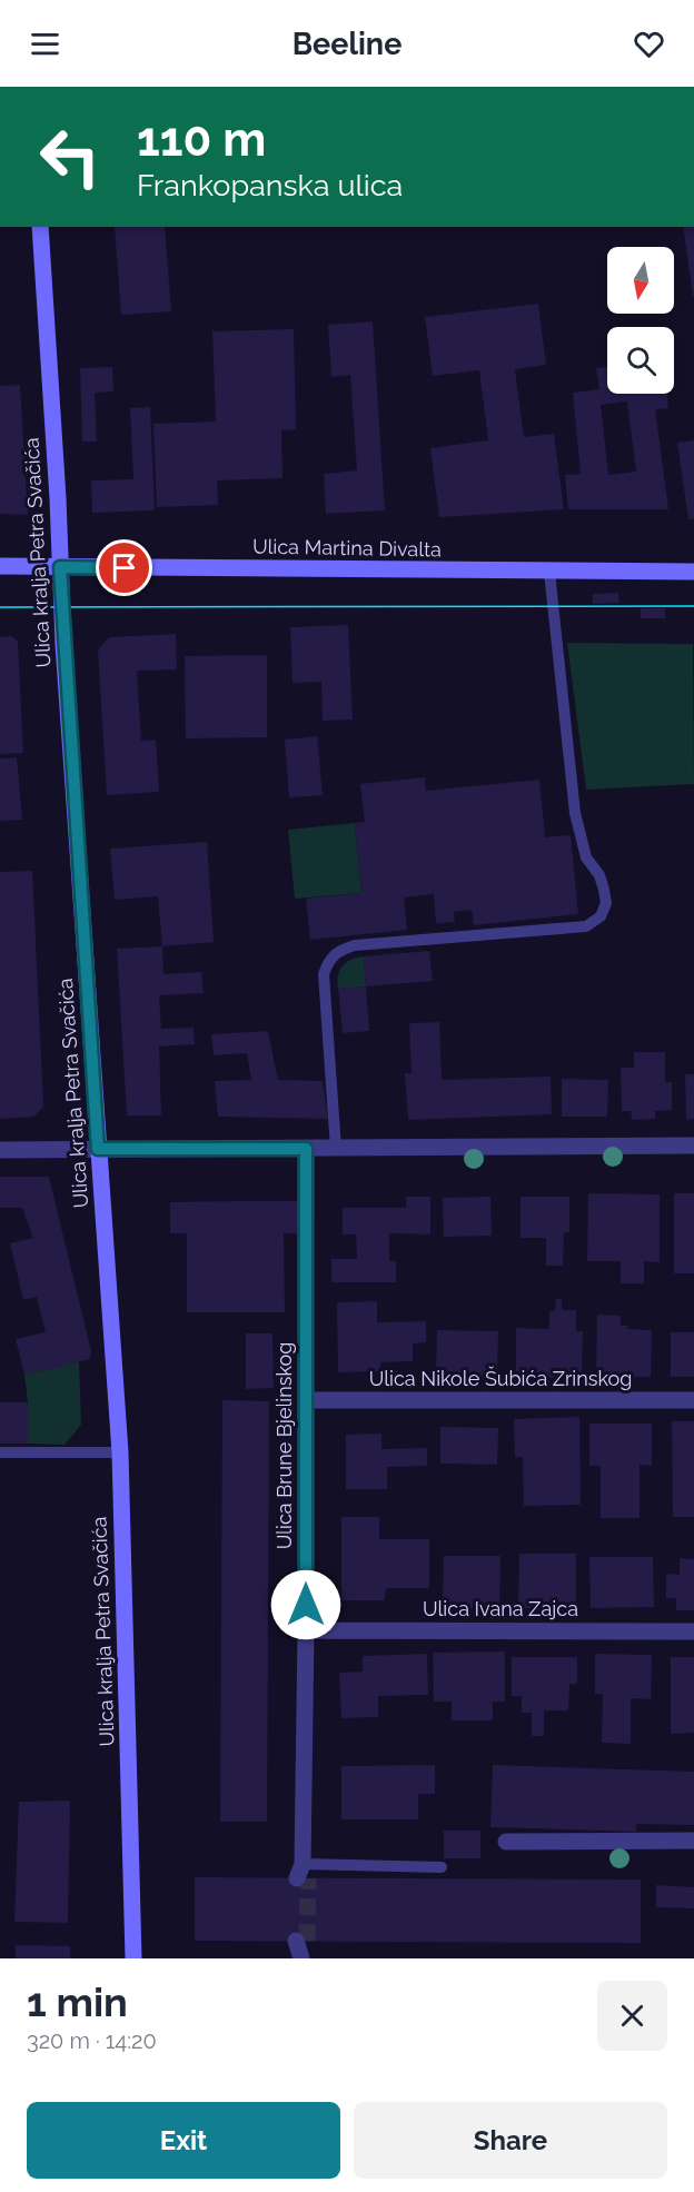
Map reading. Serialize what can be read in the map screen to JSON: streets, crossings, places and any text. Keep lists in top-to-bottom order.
{
  "streets": {
    "main road": ["Ulica Martina Divalta", "Ulica kralja Petra Svačića"],
    "street": ["Ulica Nikole Šubića Zrinskog", "Ulica Brune Bjelinskog", "Ulica Ivana Zajca"]
  },
  "crossings": [
    ["Ulica Martina Divalta", "Ulica kralja Petra Svačića"],
    ["Ulica Nikole Šubića Zrinskog", "Ulica Brune Bjelinskog"],
    ["Ulica Brune Bjelinskog", "Ulica Ivana Zajca"]
  ],
  "north": "bottom",
  "page": {
    "header": "Beeline",
    "turn": ["110 m", "Frankopanska ulica"],
    "heading": ["1 min", "320 m · 14:20"],
    "buttons": ["Exit", "Share"]
  }
}
